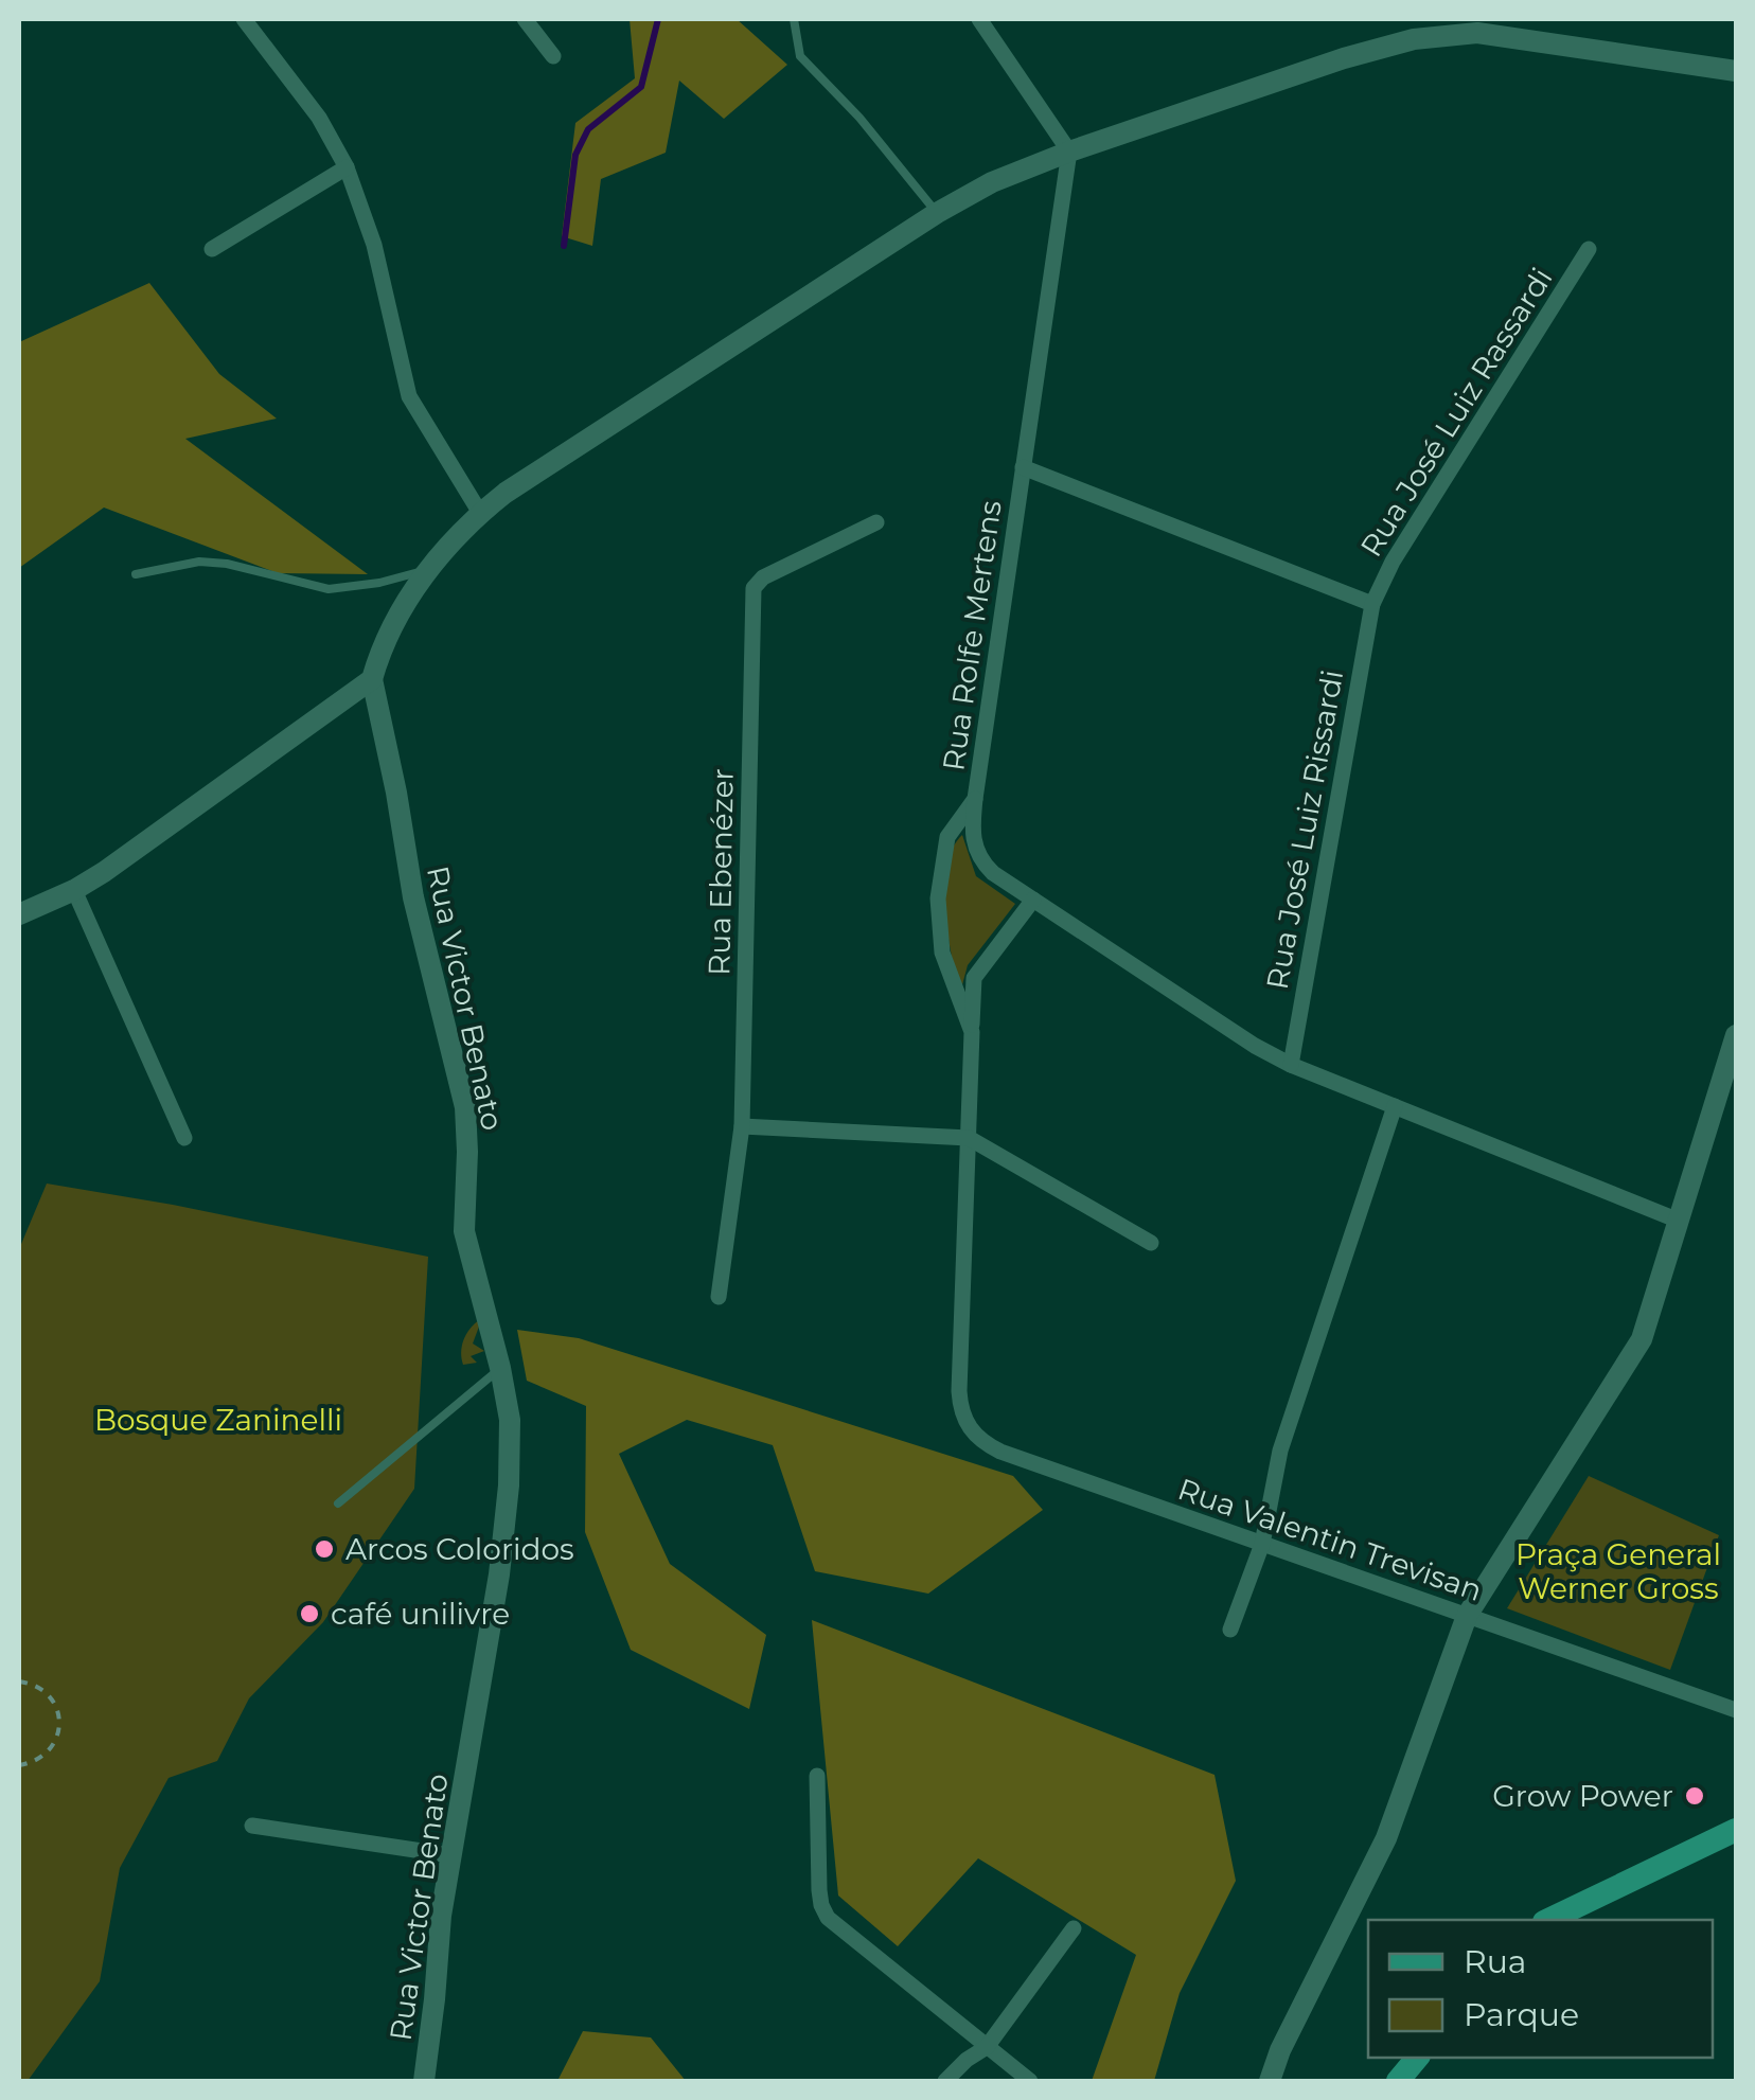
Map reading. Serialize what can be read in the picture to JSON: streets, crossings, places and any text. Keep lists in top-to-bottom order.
{
  "streets": {
    "street": [
      "Rua José Luiz Rassardi",
      "Rua Rolfe Mertens",
      "Rua José Luiz Rissardi",
      "Rua Ebenézer",
      "Rua Victor Benato",
      "Rua Valentin Trevisan"
    ]
  },
  "crossings": [
    ["Rua José Luiz Rassardi", "Rua José Luiz Rissardi"],
    ["Rua Rolfe Mertens", "Rua Valentin Trevisan"]
  ],
  "parks": ["Bosque Zaninelli", "Praça General Werner Gross"],
  "places": ["Arcos Coloridos", "café unilivre", "Grow Power"],
  "legend": ["Rua", "Parque"]
}
